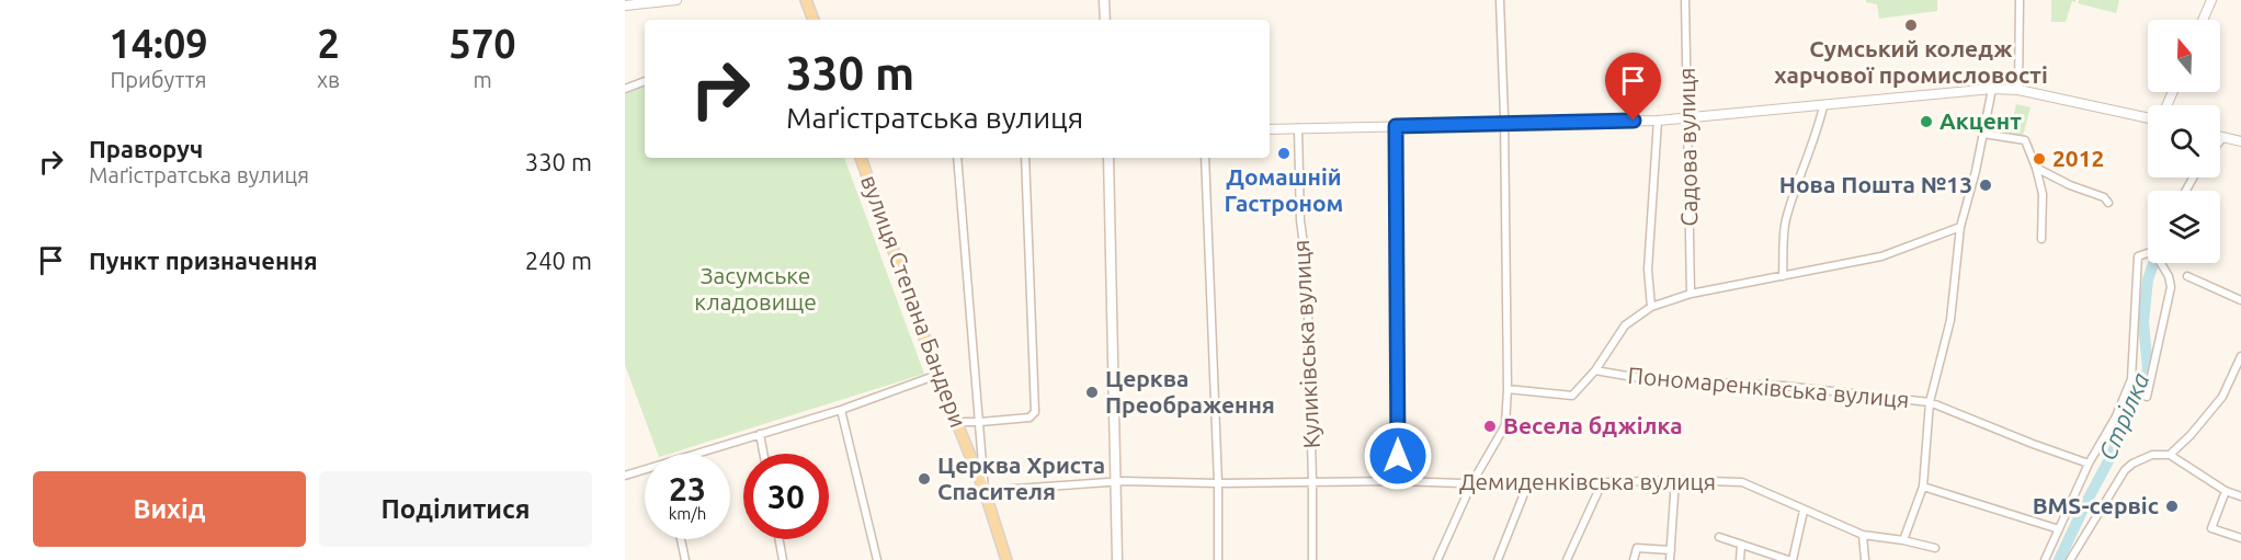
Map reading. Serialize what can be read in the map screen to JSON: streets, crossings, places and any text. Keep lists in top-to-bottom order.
{
  "streets": {
    "main road": ["вулиця Степана Бандери"],
    "street": [
      "Садова вулиця",
      "Куликівська вулиця",
      "Пономаренківська вулиця",
      "Демиденківська вулиця"
    ]
  },
  "crossings": [
    ["вулиця Степана Бандери", "Демиденківська вулиця"],
    ["Куликівська вулиця", "Демиденківська вулиця"]
  ],
  "water": ["Стрілка"],
  "parks": ["Засумське кладовище"],
  "places": [
    "Сумський коледж харчової промисловості",
    "Акцент",
    "Домашній Гастроном",
    "2012",
    "Нова Пошта №13",
    "Церква Преображення",
    "Весела бджілка",
    "Церква Христа Спасителя",
    "BMS-сервіс"
  ],
  "north": "top",
  "page": {
    "eta": [
      "14:09",
      "Прибуття",
      "2",
      "хв",
      "570",
      "m"
    ],
    "turn": ["330 m", "Маґістратська вулиця"],
    "list": [
      {
        "name": "Праворуч",
        "note": "Маґістратська вулиця",
        "value": "330 m"
      },
      {
        "name": "Пункт призначення",
        "value": "240 m"
      }
    ],
    "speed": "23 km/h",
    "limit": "30",
    "buttons": ["Вихід", "Поділитися"]
  }
}
